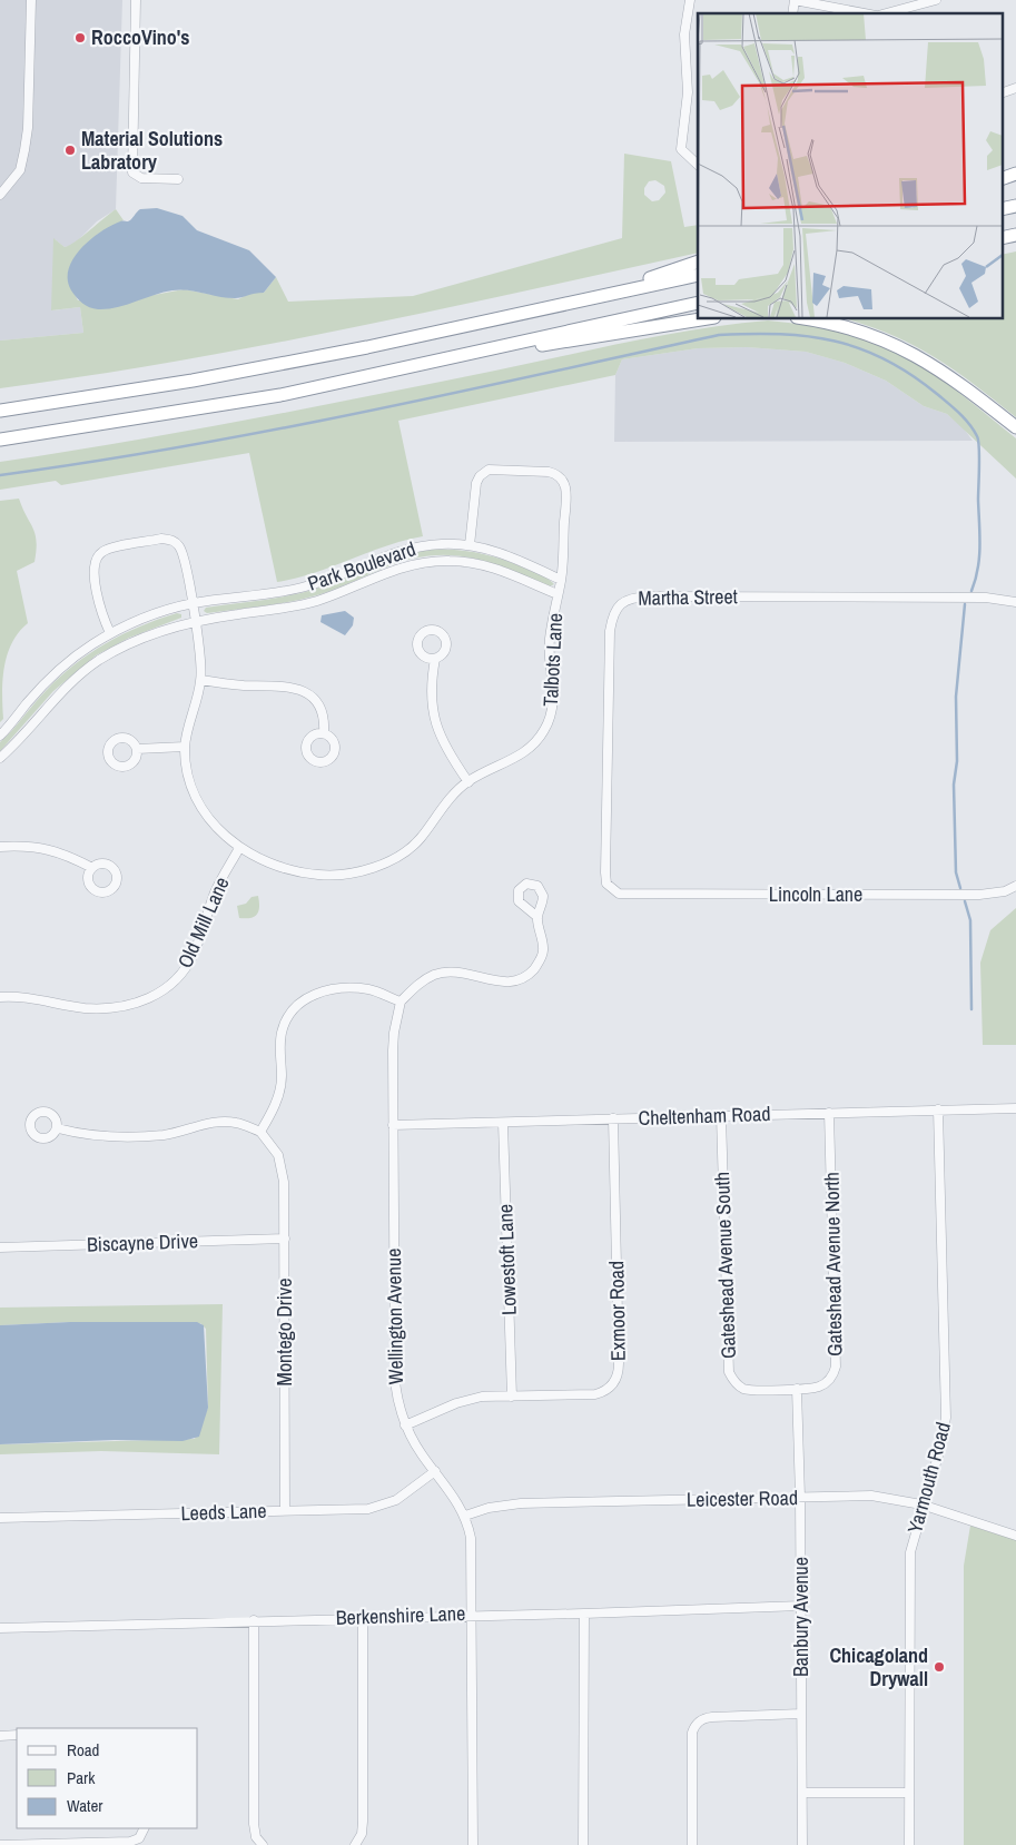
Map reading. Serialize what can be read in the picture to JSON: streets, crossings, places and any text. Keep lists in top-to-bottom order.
{
  "streets": {
    "street": [
      "Park Boulevard",
      "Martha Street",
      "Talbots Lane",
      "Lincoln Lane",
      "Old Mill Lane",
      "Cheltenham Road",
      "Biscayne Drive",
      "Lowestoft Lane",
      "Gateshead Avenue North",
      "Gateshead Avenue South",
      "Exmoor Road",
      "Wellington Avenue",
      "Montego Drive",
      "Yarmouth Road",
      "Leicester Road",
      "Leeds Lane",
      "Berkenshire Lane",
      "Banbury Avenue"
    ]
  },
  "crossings": [
    ["Park Boulevard", "Talbots Lane"],
    ["Martha Street", "Lincoln Lane"],
    ["Talbots Lane", "Old Mill Lane"],
    ["Cheltenham Road", "Lowestoft Lane"],
    ["Cheltenham Road", "Gateshead Avenue North"],
    ["Cheltenham Road", "Gateshead Avenue South"],
    ["Cheltenham Road", "Exmoor Road"],
    ["Cheltenham Road", "Wellington Avenue"],
    ["Cheltenham Road", "Yarmouth Road"],
    ["Biscayne Drive", "Montego Drive"],
    ["Lowestoft Lane", "Exmoor Road"],
    ["Gateshead Avenue North", "Gateshead Avenue South"],
    ["Gateshead Avenue North", "Banbury Avenue"],
    ["Gateshead Avenue South", "Banbury Avenue"],
    ["Exmoor Road", "Wellington Avenue"],
    ["Wellington Avenue", "Leicester Road"],
    ["Wellington Avenue", "Leeds Lane"],
    ["Wellington Avenue", "Berkenshire Lane"],
    ["Montego Drive", "Leeds Lane"],
    ["Yarmouth Road", "Leicester Road"],
    ["Leicester Road", "Banbury Avenue"],
    ["Berkenshire Lane", "Banbury Avenue"]
  ],
  "places": ["RoccoVino's", "Material Solutions Labratory", "Chicagoland Drywall"],
  "legend": ["Road", "Park", "Water"]
}
